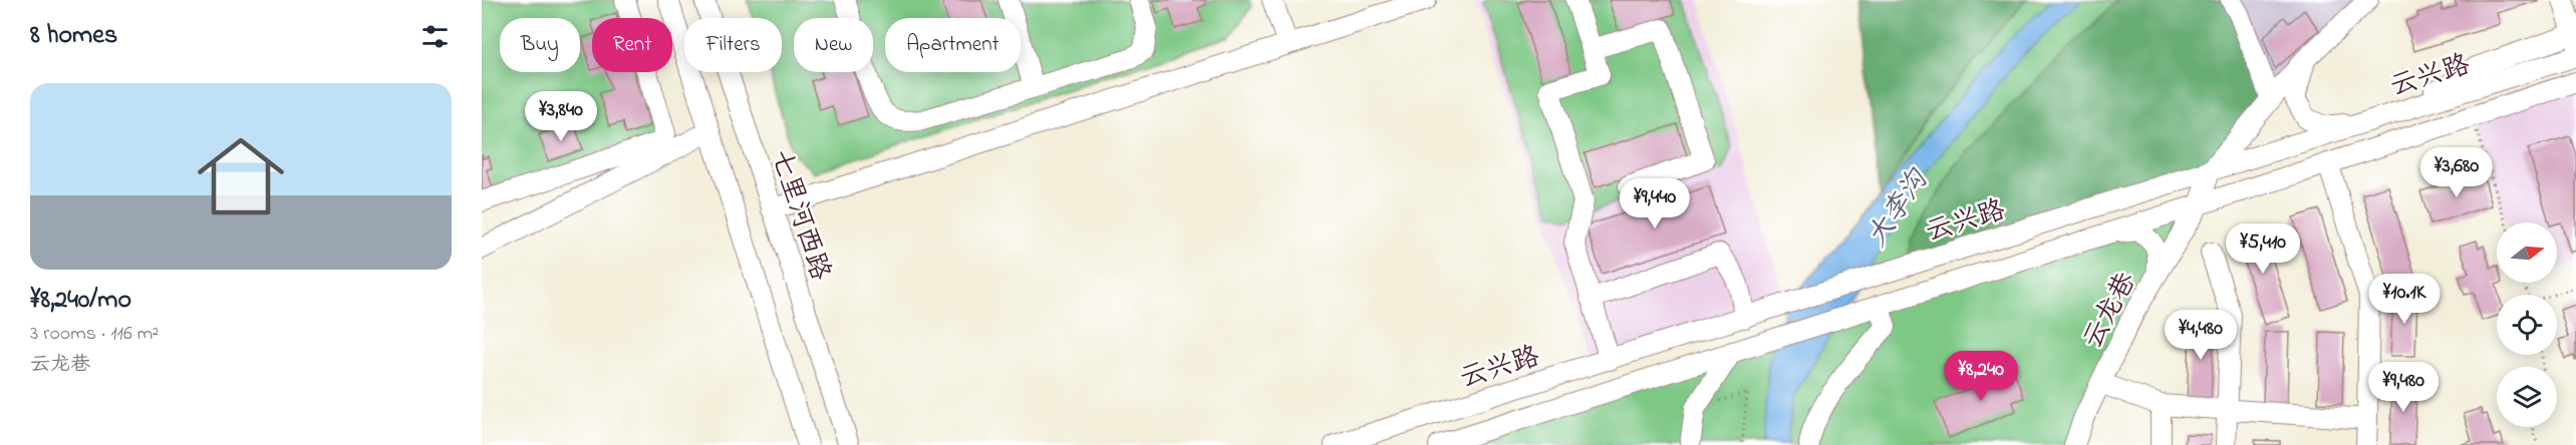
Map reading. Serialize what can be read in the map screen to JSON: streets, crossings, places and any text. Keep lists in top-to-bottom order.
{
  "streets": {
    "street": ["云兴路", "七里河西路", "云龙巷"]
  },
  "crossings": [
    ["云兴路", "云龙巷"]
  ],
  "water": ["大李沟"],
  "north": "right",
  "page": {
    "heading": "8 homes",
    "chip": [
      "Buy",
      "Rent",
      "Filters",
      "New",
      "Apartment"
    ],
    "list": [
      {
        "name": "¥8,240/mo",
        "note": "3 rooms · 116 m² · 云龙巷"
      }
    ],
    "price": [
      "¥3,840",
      "¥3,680",
      "¥9,440",
      "¥5,410",
      "¥10.1K",
      "¥4,480",
      "¥8,240",
      "¥9,480"
    ]
  }
}
